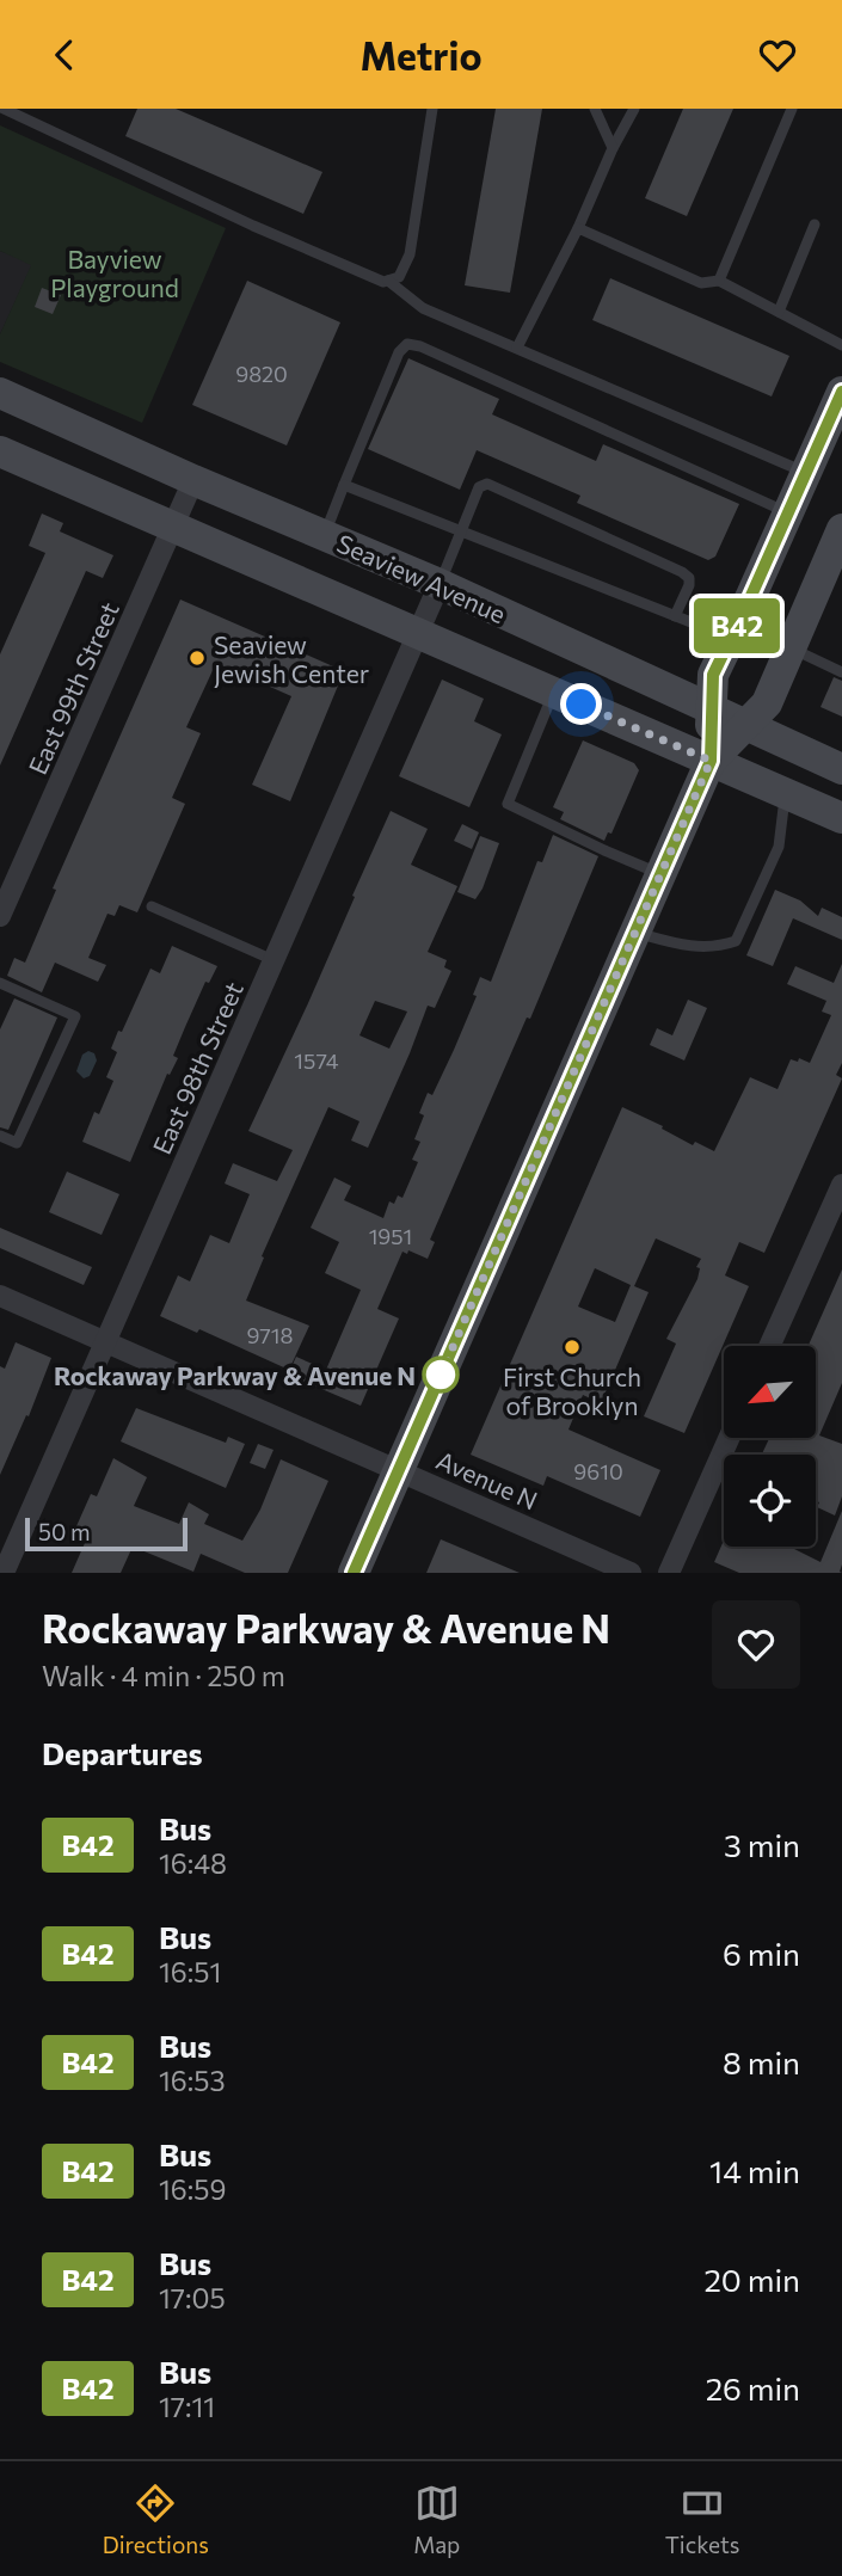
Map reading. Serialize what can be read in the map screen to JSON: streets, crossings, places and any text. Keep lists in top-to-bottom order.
{
  "streets": {
    "street": [
      "Seaview Avenue",
      "East 99th Street",
      "East 98th Street",
      "Avenue N"
    ]
  },
  "crossings": [
    ["Seaview Avenue", "East 99th Street"],
    ["Seaview Avenue", "East 98th Street"],
    ["East 98th Street", "Avenue N"]
  ],
  "parks": ["Bayview Playground"],
  "places": ["Seaview Jewish Center", "First Church of Brooklyn", "Rockaway Parkway & Avenue N"],
  "lines": ["bus line B42"],
  "house_numbers": [
    "9820",
    "1574",
    "1951",
    "9718",
    "9610"
  ],
  "scale_bar": "50 m",
  "north": "bottom left",
  "page": {
    "header": "Metrio",
    "on_map": "B42",
    "scale": "50 m",
    "heading": [
      ["Rockaway Parkway & Avenue N", "Walk · 4 min · 250 m"],
      "Departures"
    ],
    "list": [
      {
        "mark": "B42",
        "name": "Bus",
        "note": "16:48",
        "value": "3 min"
      },
      {
        "mark": "B42",
        "name": "Bus",
        "note": "16:51",
        "value": "6 min"
      },
      {
        "mark": "B42",
        "name": "Bus",
        "note": "16:53",
        "value": "8 min"
      },
      {
        "mark": "B42",
        "name": "Bus",
        "note": "16:59",
        "value": "14 min"
      },
      {
        "mark": "B42",
        "name": "Bus",
        "note": "17:05",
        "value": "20 min"
      },
      {
        "mark": "B42",
        "name": "Bus",
        "note": "17:11",
        "value": "26 min"
      }
    ],
    "tabs": ["Directions", "Map", "Tickets"]
  }
}
